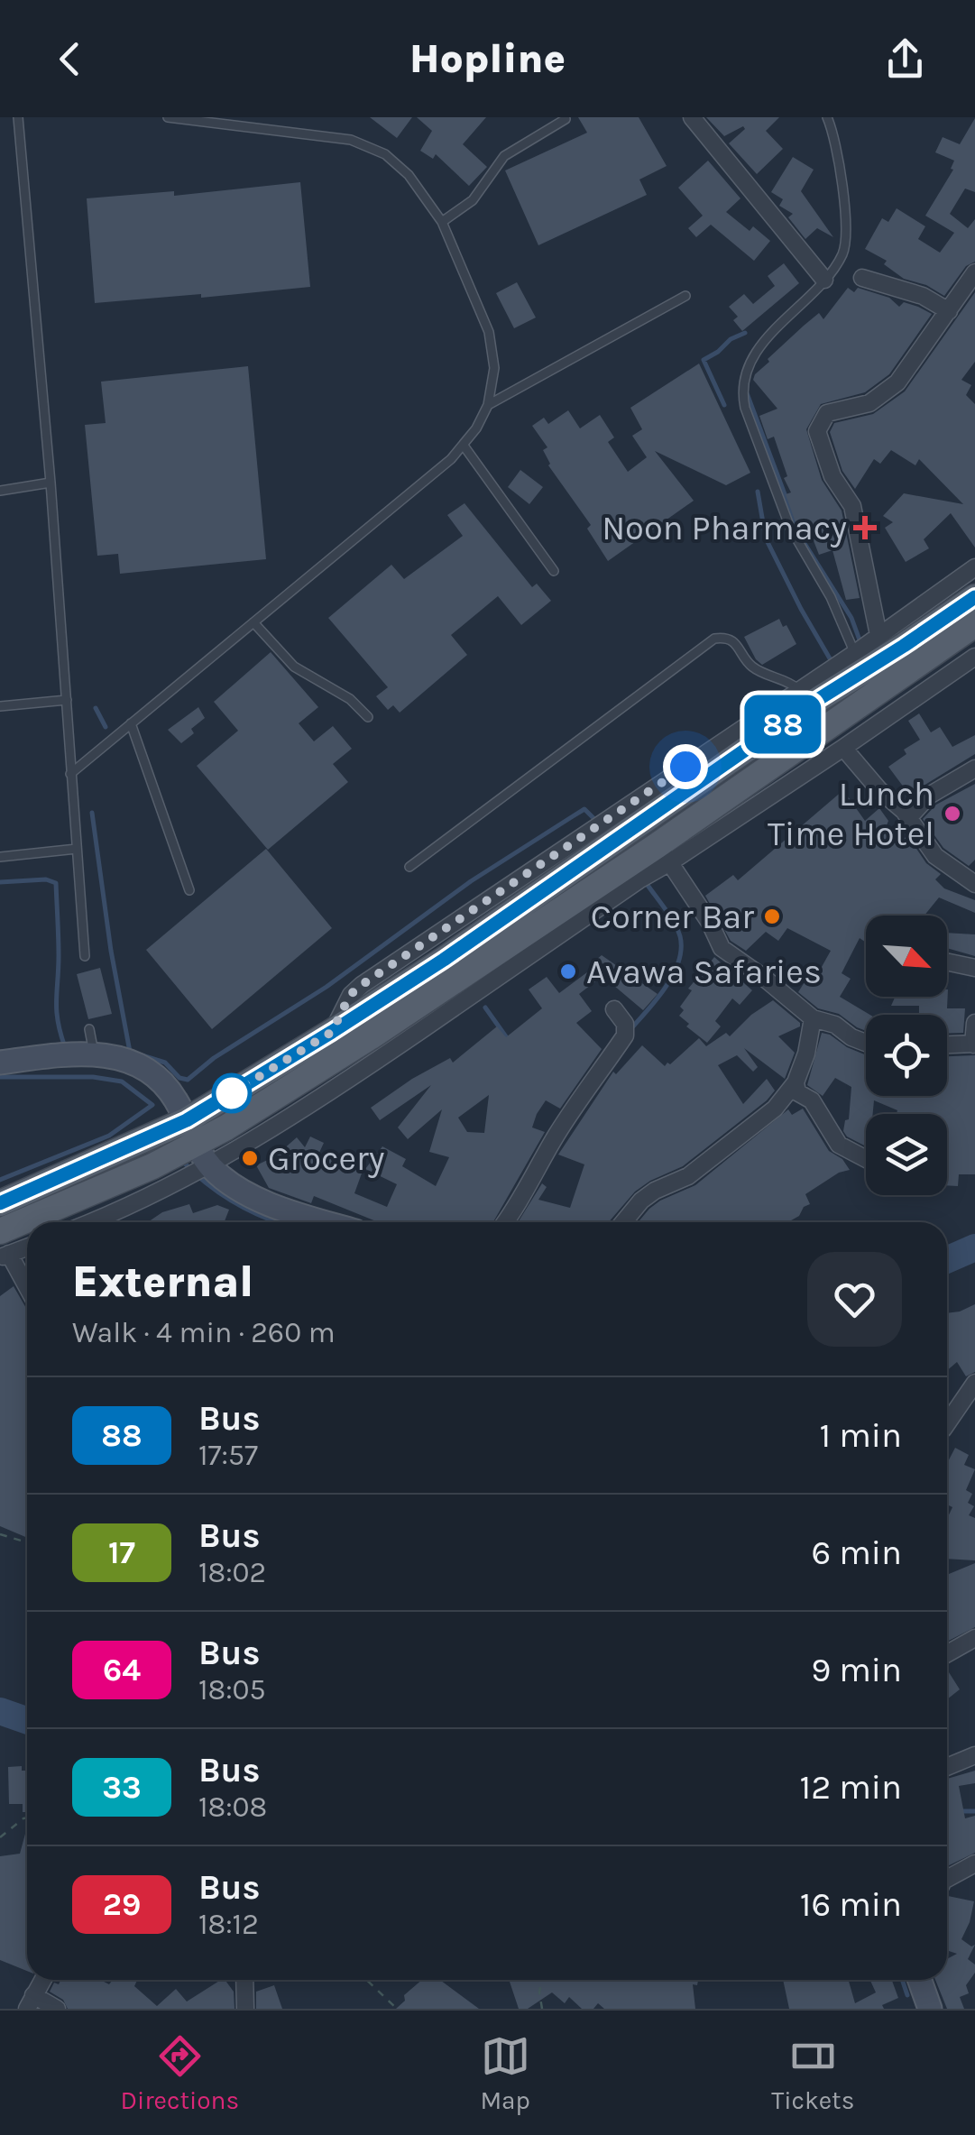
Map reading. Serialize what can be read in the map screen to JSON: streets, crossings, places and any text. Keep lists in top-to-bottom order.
{
  "places": {
    "health": ["Noon Pharmacy"],
    "other": [
      "Lunch Time Hotel",
      "Corner Bar",
      "Avawa Safaries",
      "Grocery"
    ]
  },
  "lines": ["bus line 88"],
  "north": "bottom right",
  "page": {
    "header": "Hopline",
    "on_map": "88",
    "heading": ["External", "Walk · 4 min · 260 m"],
    "list": [
      {
        "mark": "88",
        "name": "Bus",
        "note": "17:57",
        "value": "1 min"
      },
      {
        "mark": "17",
        "name": "Bus",
        "note": "18:02",
        "value": "6 min"
      },
      {
        "mark": "64",
        "name": "Bus",
        "note": "18:05",
        "value": "9 min"
      },
      {
        "mark": "33",
        "name": "Bus",
        "note": "18:08",
        "value": "12 min"
      },
      {
        "mark": "29",
        "name": "Bus",
        "note": "18:12",
        "value": "16 min"
      }
    ],
    "tabs": ["Directions", "Map", "Tickets"]
  }
}
